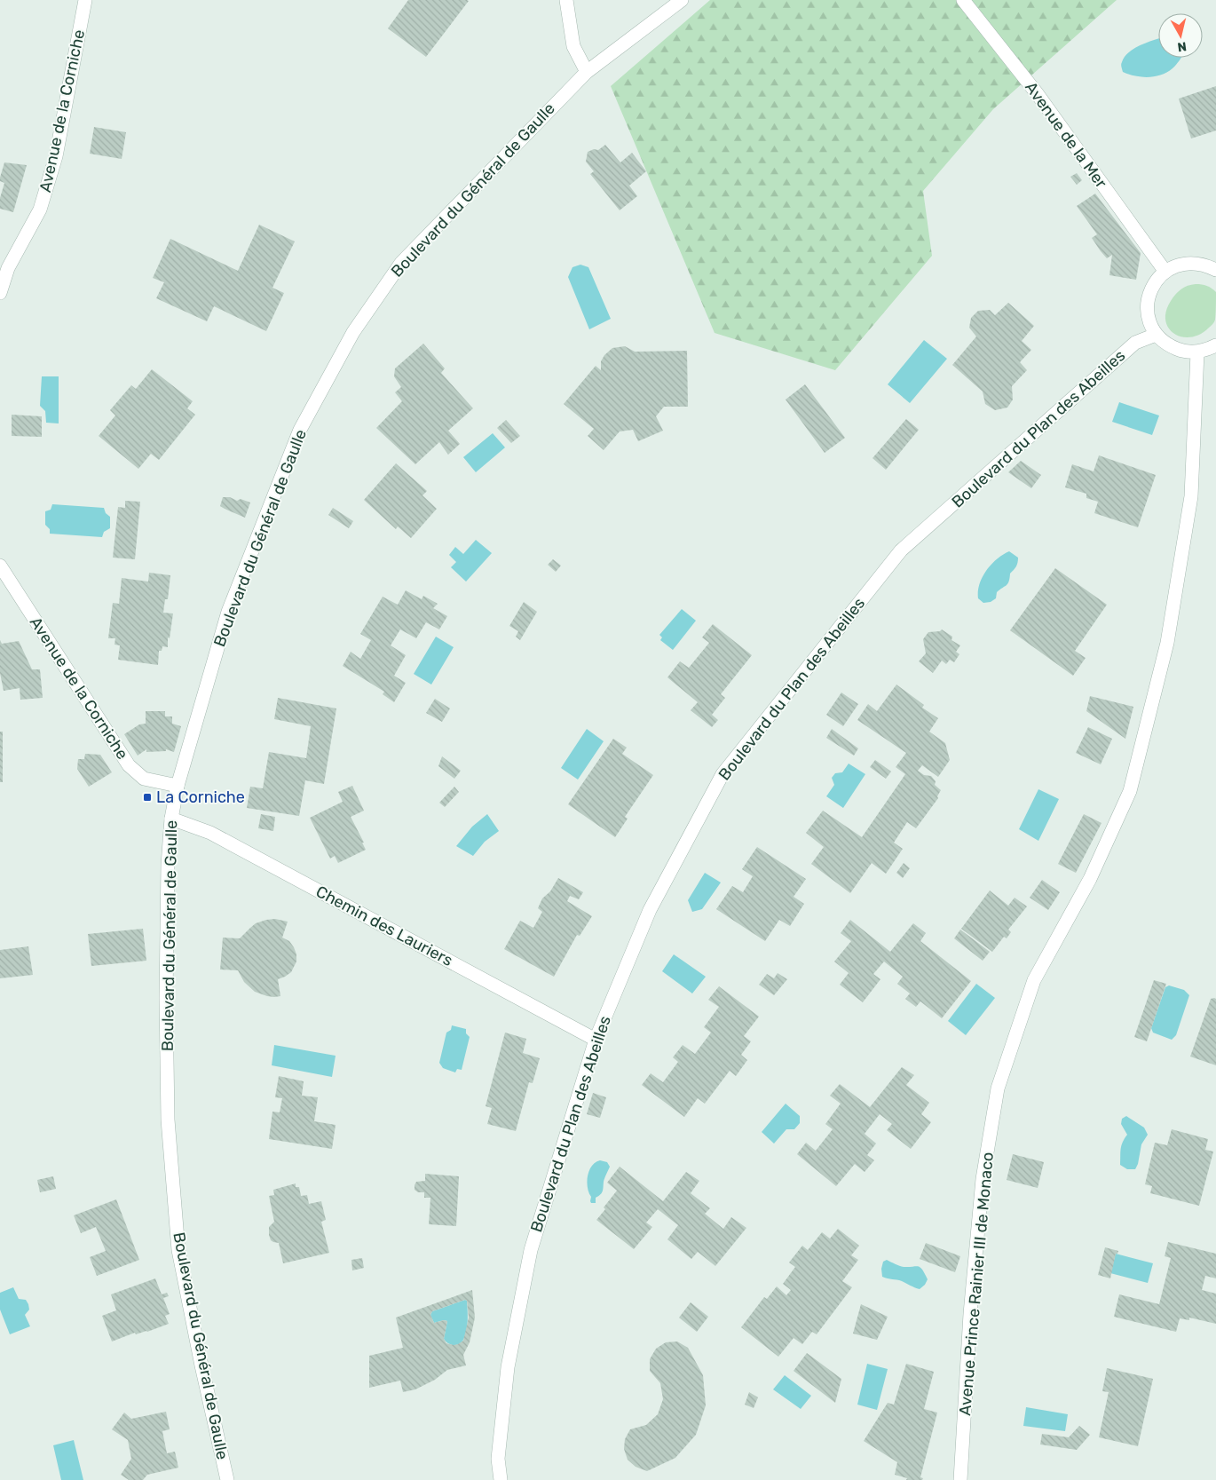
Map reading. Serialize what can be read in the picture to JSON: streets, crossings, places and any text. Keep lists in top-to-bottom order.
{
  "streets": {
    "street": [
      "Avenue de la Corniche",
      "Avenue de la Mer",
      "Boulevard du Général de Gaulle",
      "Boulevard du Plan des Abeilles",
      "Chemin des Lauriers",
      "Avenue Prince Rainier III de Monaco"
    ]
  },
  "crossings": [
    ["Avenue de la Corniche", "Boulevard du Général de Gaulle"],
    ["Boulevard du Général de Gaulle", "Chemin des Lauriers"],
    ["Boulevard du Plan des Abeilles", "Chemin des Lauriers"]
  ],
  "places": {
    "transit": ["La Corniche"]
  },
  "north": "bottom"
}
